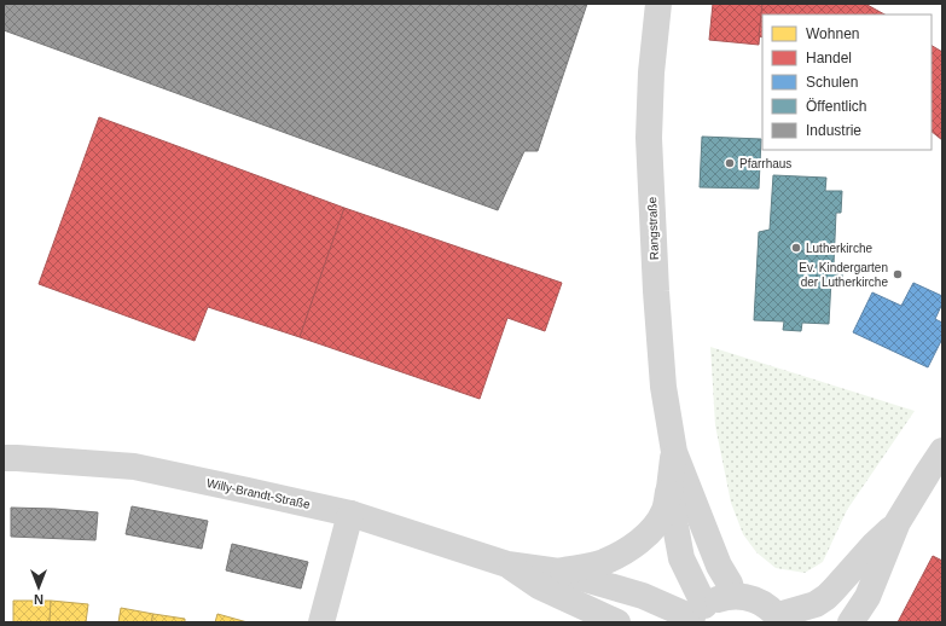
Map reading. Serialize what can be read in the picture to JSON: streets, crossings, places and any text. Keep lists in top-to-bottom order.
{
  "streets": {
    "street": ["Rangstraße", "Willy-Brandt-Straße"]
  },
  "crossings": [
    ["Rangstraße", "Willy-Brandt-Straße"]
  ],
  "places": ["Pfarrhaus", "Lutherkirche", "Ev. Kindergarten der Lutherkirche"],
  "legend": [
    "Wohnen",
    "Handel",
    "Schulen",
    "Öffentlich",
    "Industrie"
  ],
  "north": "bottom"
}
